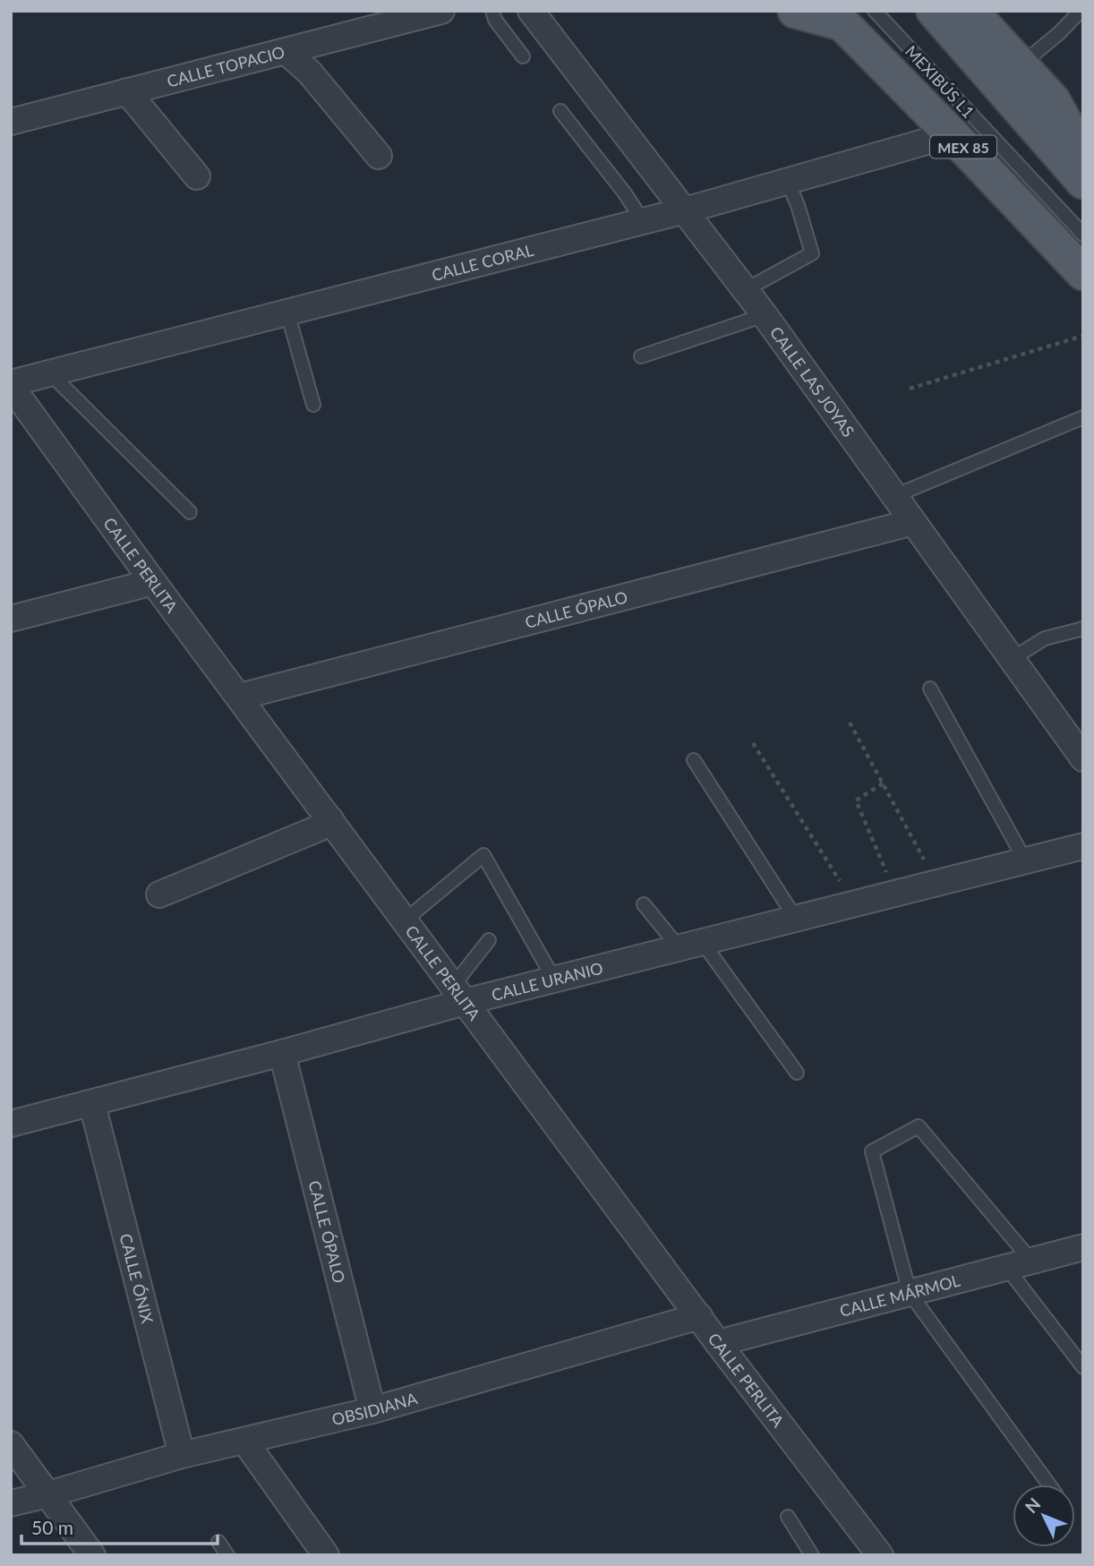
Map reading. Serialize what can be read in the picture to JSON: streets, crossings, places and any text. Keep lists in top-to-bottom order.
{
  "streets": {
    "main road": ["MEX 85"],
    "street": [
      "CALLE TOPACIO",
      "CALLE CORAL",
      "CALLE LAS JOYAS",
      "CALLE PERLITA",
      "CALLE ÓPALO",
      "CALLE URANIO",
      "CALLE ÓNIX",
      "CALLE MÁRMOL",
      "OBSIDIANA"
    ],
    "lane": ["MEXIBÚS L1"]
  },
  "crossings": [
    ["MEX 85", "CALLE CORAL"],
    ["CALLE CORAL", "CALLE LAS JOYAS"],
    ["CALLE CORAL", "CALLE PERLITA"],
    ["CALLE LAS JOYAS", "CALLE ÓPALO"],
    ["CALLE PERLITA", "CALLE ÓPALO"],
    ["CALLE PERLITA", "CALLE URANIO"],
    ["CALLE PERLITA", "CALLE MÁRMOL"],
    ["CALLE PERLITA", "OBSIDIANA"],
    ["CALLE ÓPALO", "CALLE URANIO"],
    ["CALLE ÓPALO", "OBSIDIANA"],
    ["CALLE URANIO", "CALLE ÓNIX"],
    ["CALLE ÓNIX", "OBSIDIANA"]
  ],
  "scale_bar": "50 m",
  "north": "top left"
}
